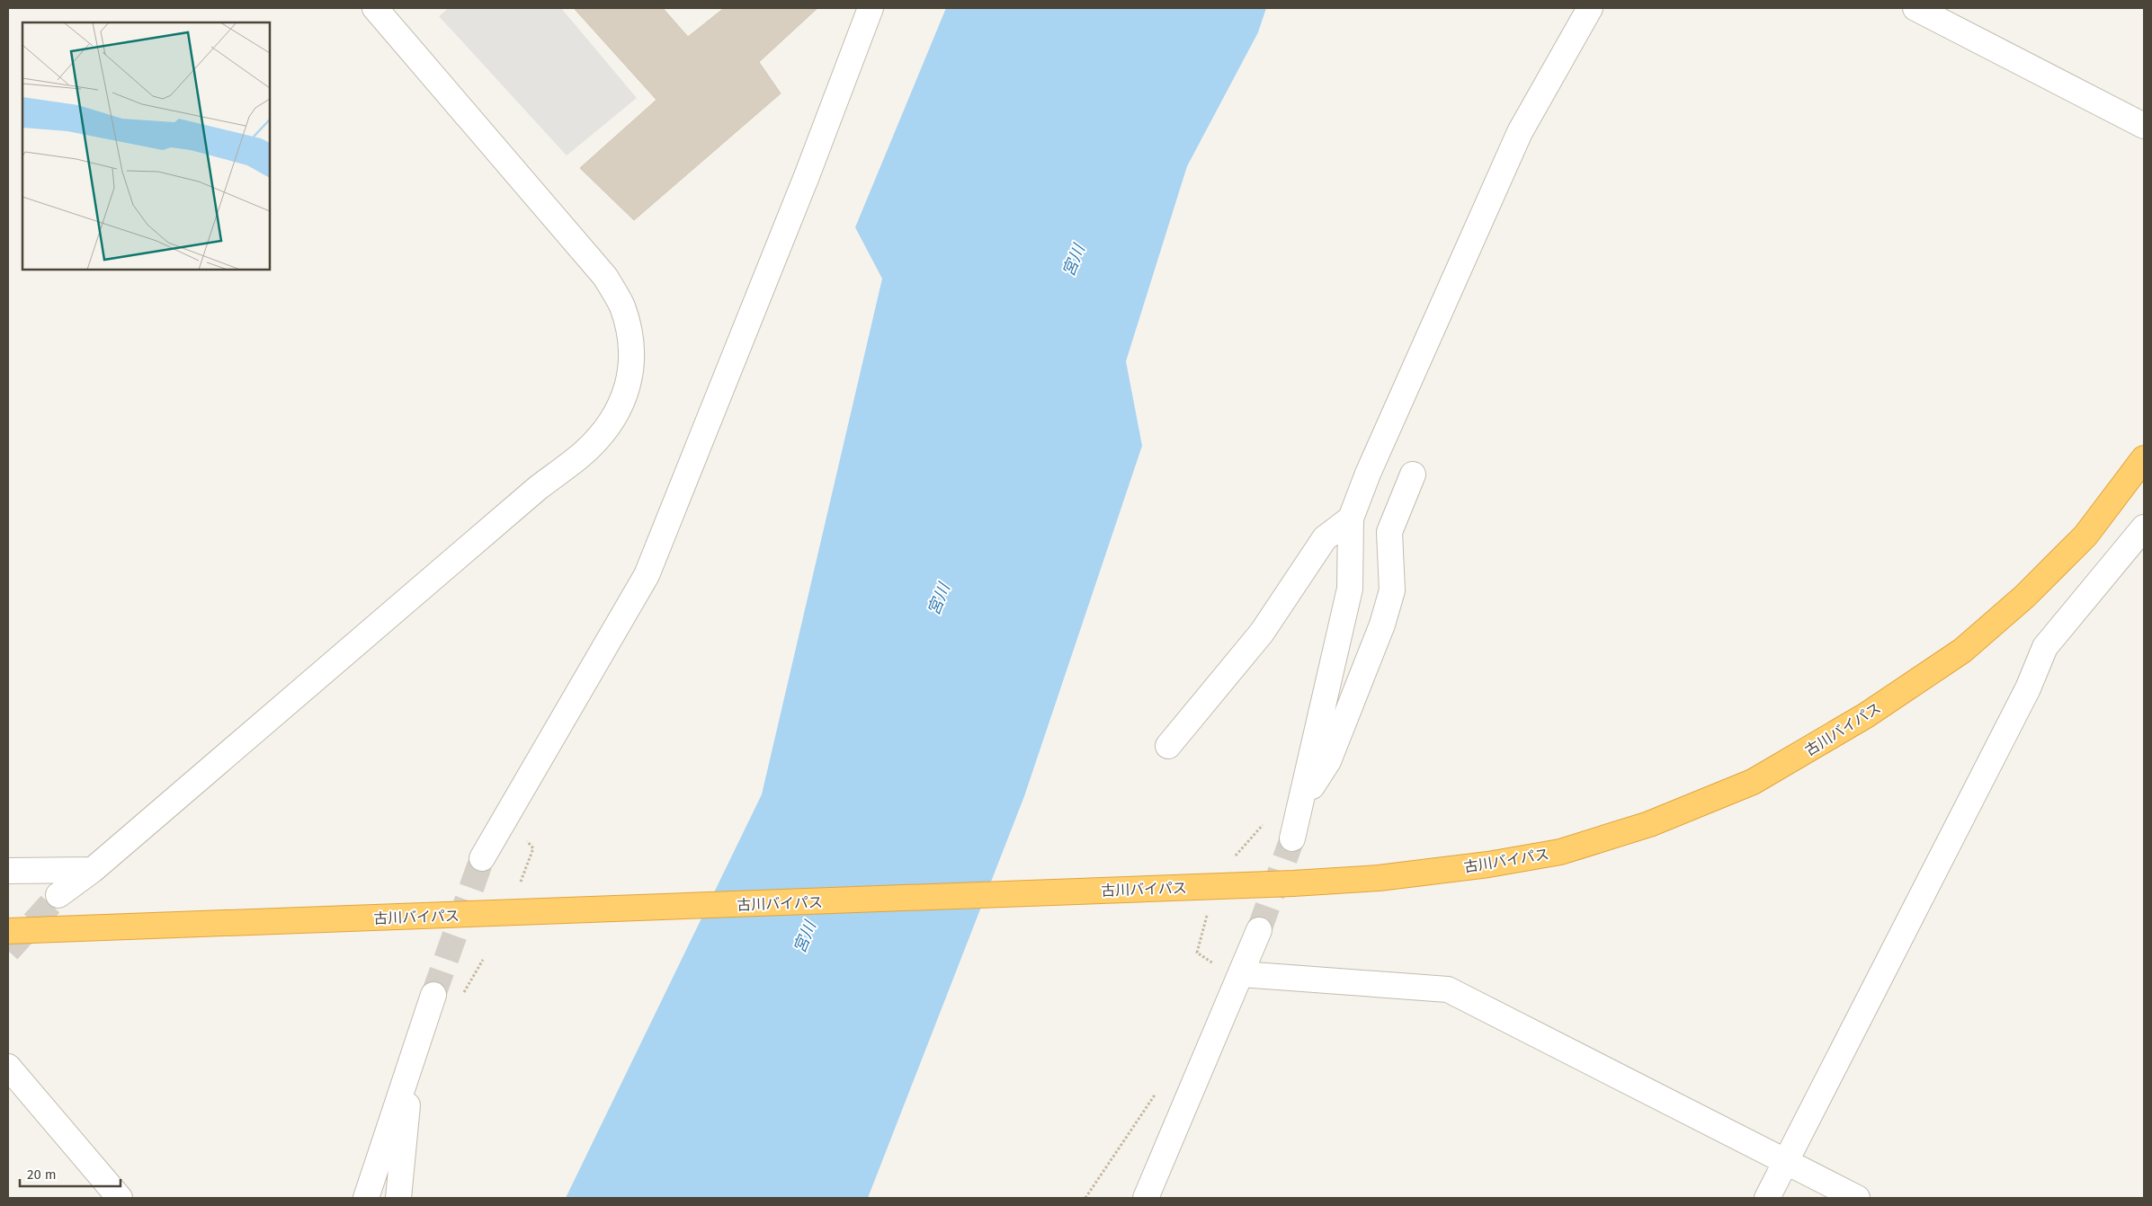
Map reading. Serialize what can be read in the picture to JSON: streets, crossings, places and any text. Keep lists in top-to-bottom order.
{
  "streets": {
    "highway": ["古川バイパス"]
  },
  "water": ["宮川"],
  "scale_bar": "20 m"
}
